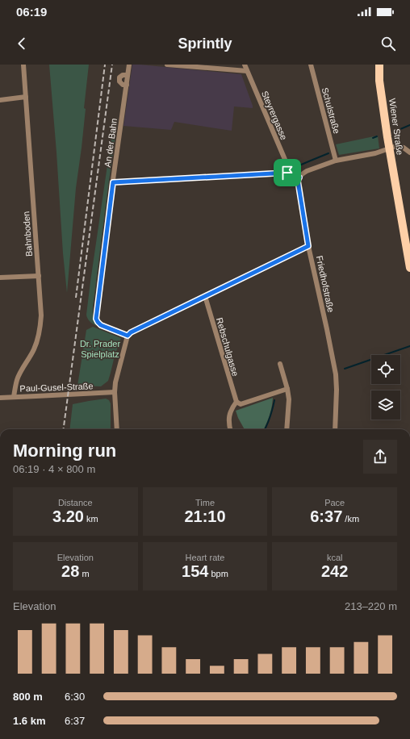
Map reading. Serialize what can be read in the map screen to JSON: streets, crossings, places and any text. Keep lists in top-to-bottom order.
{
  "streets": {
    "main road": ["Wiener Straße"],
    "street": [
      "Schulstraße",
      "Steyrergasse",
      "An der Bahn",
      "Bahnboden",
      "Friedhofstraße",
      "Rebschulgasse",
      "Paul-Gusel-Straße"
    ]
  },
  "crossings": [
    ["Bahnboden", "Paul-Gusel-Straße"]
  ],
  "parks": ["Dr. Prader Spielplatz"],
  "page": {
    "status": "06:19",
    "header": "Sprintly",
    "heading": ["Morning run", "06:19 · 4 × 800 m"],
    "stats": [
      ["Distance", "3.20 km"],
      ["Time", "21:10"],
      ["Pace", "6:37 /km"],
      ["Elevation", "28 m"],
      ["Heart rate", "154 bpm"],
      ["kcal", "242"]
    ],
    "chart": ["Elevation", "213–220 m"],
    "list": [
      {
        "name": "800 m",
        "note": "6:30"
      },
      {
        "name": "1.6 km",
        "note": "6:37"
      }
    ]
  }
}
